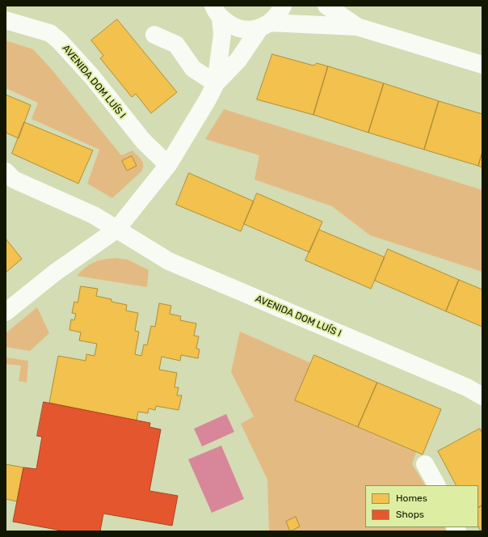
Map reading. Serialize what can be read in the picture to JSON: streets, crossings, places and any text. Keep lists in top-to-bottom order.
{
  "streets": {
    "street": ["AVENIDA DOM LUÍS I"]
  },
  "legend": ["Homes", "Shops"]
}
